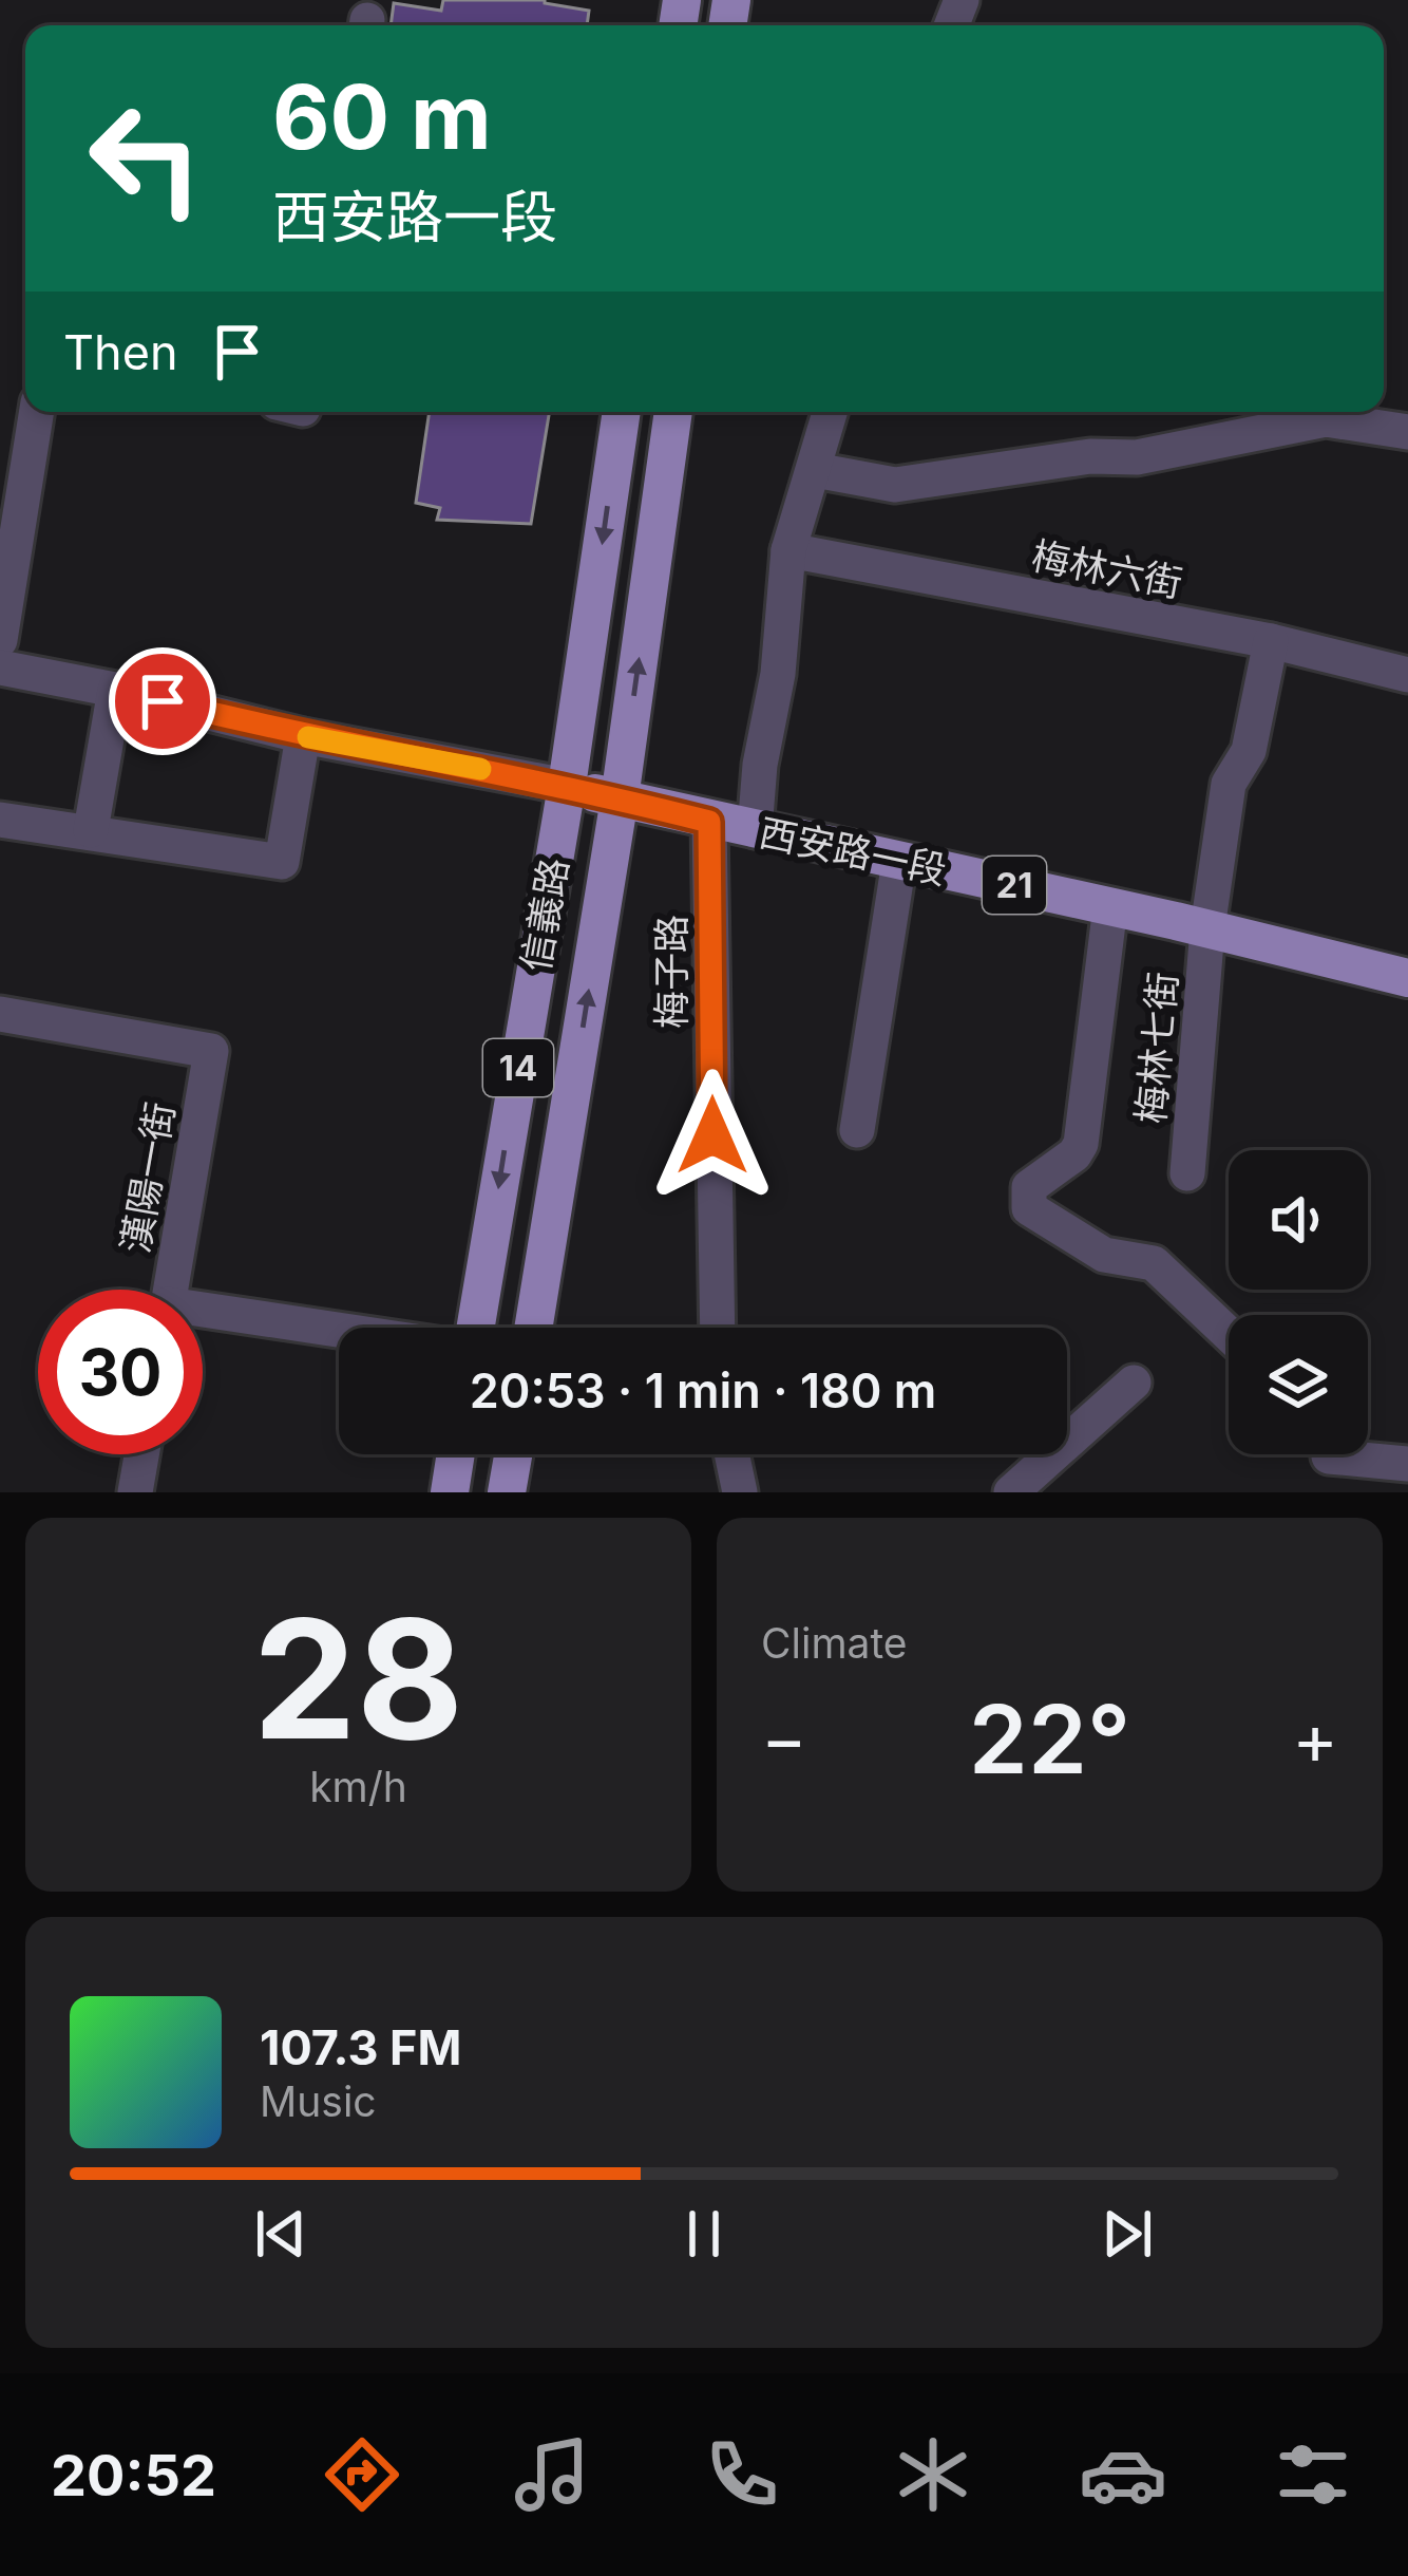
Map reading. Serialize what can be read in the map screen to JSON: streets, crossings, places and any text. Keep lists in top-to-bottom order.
{
  "streets": {
    "main road": [
      "西安路一段",
      "21",
      "信義路",
      "14"
    ],
    "street": [
      "梅林六街",
      "梅子路",
      "梅林七街",
      "漢陽一街"
    ]
  },
  "crossings": [
    ["梅林六街", "梅林七街"],
    ["西安路一段", "信義路"],
    ["西安路一段", "梅子路"],
    ["西安路一段", "梅林七街"]
  ],
  "page": {
    "turn": ["60 m", "西安路一段"],
    "then": "Then",
    "limit": "30",
    "trip": "20:53 · 1 min · 180 m",
    "tile": [
      ["28", "km/h"],
      "Climate"
    ],
    "heat": ["−", "22°", "+"],
    "song": ["107.3 FM", "Music"],
    "tabs": "20:52"
  }
}
